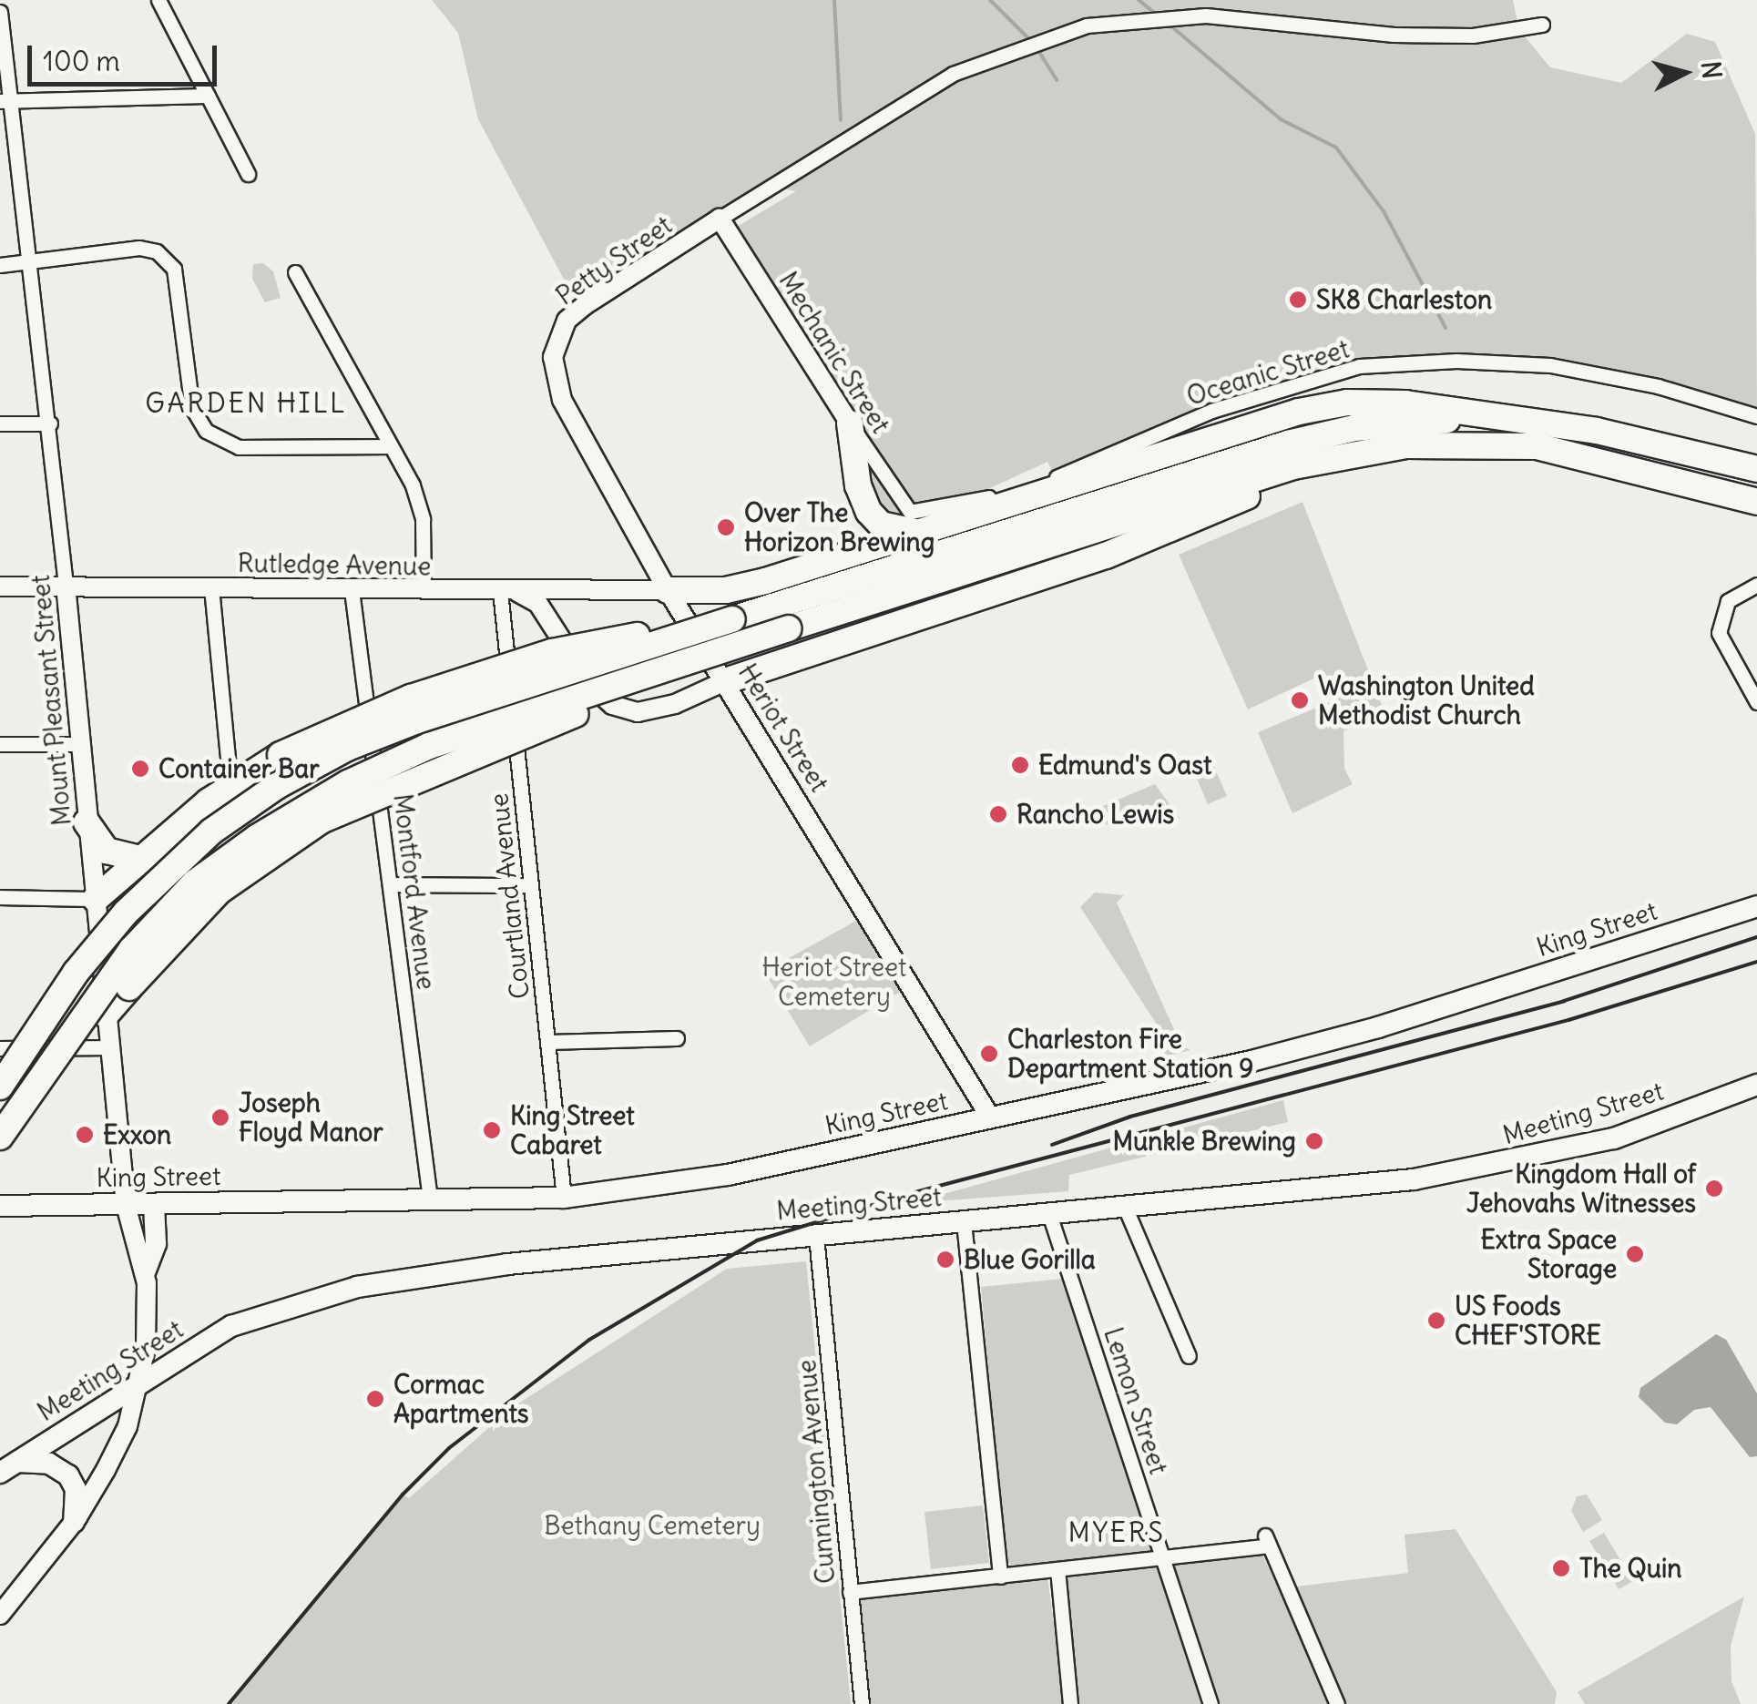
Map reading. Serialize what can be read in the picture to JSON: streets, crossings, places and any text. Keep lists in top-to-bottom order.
{
  "streets": {
    "main road": [
      "Petty Street",
      "Mechanic Street",
      "Rutledge Avenue",
      "Mount Pleasant Street",
      "Heriot Street",
      "King Street",
      "Meeting Street"
    ],
    "street": [
      "Oceanic Street",
      "Montford Avenue",
      "Courtland Avenue",
      "Lemon Street",
      "Cunnington Avenue"
    ]
  },
  "crossings": [
    ["Petty Street", "Mechanic Street"],
    ["Petty Street", "Heriot Street"],
    ["Rutledge Avenue", "Mount Pleasant Street"],
    ["Rutledge Avenue", "Heriot Street"],
    ["Rutledge Avenue", "Montford Avenue"],
    ["Rutledge Avenue", "Courtland Avenue"],
    ["Mount Pleasant Street", "King Street"],
    ["Mount Pleasant Street", "Meeting Street"],
    ["Heriot Street", "King Street"],
    ["Montford Avenue", "King Street"],
    ["Courtland Avenue", "King Street"],
    ["Meeting Street", "Lemon Street"],
    ["Meeting Street", "Cunnington Avenue"]
  ],
  "districts": ["GARDEN HILL", "MYERS"],
  "parks": ["Heriot Street Cemetery", "Bethany Cemetery"],
  "places": [
    "SK8 Charleston",
    "Over The Horizon Brewing",
    "Washington United Methodist Church",
    "Edmund's Oast",
    "Container Bar",
    "Rancho Lewis",
    "Charleston Fire Department Station 9",
    "Joseph Floyd Manor",
    "King Street Cabaret",
    "Exxon",
    "Munkle Brewing",
    "Kingdom Hall of Jehovahs Witnesses",
    "Extra Space Storage",
    "Blue Gorilla",
    "US Foods CHEF'STORE",
    "Cormac Apartments",
    "The Quin"
  ],
  "scale_bar": "100 m",
  "north": "right"
}
